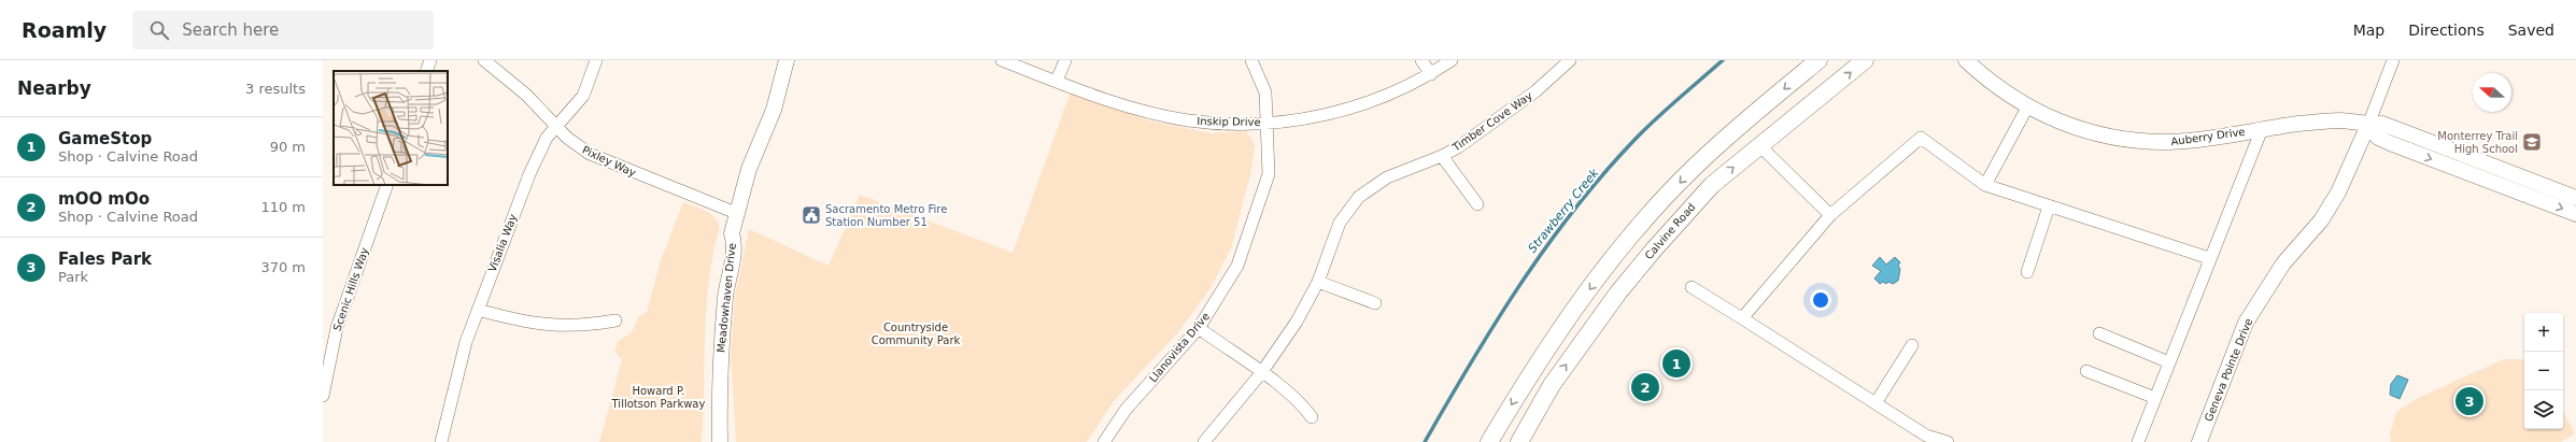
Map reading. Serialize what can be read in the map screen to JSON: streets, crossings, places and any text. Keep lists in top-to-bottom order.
{
  "streets": {
    "main road": ["Calvine Road"],
    "street": [
      "Inskip Drive",
      "Timber Cove Way",
      "Auberry Drive",
      "Pixley Way",
      "Visalia Way",
      "Scenic Hills Way",
      "Meadowhaven Drive",
      "Llanovista Drive",
      "Geneva Pointe Drive"
    ]
  },
  "crossings": [
    ["Inskip Drive", "Llanovista Drive"],
    ["Auberry Drive", "Geneva Pointe Drive"],
    ["Pixley Way", "Visalia Way"],
    ["Pixley Way", "Meadowhaven Drive"]
  ],
  "water": ["Strawberry Creek"],
  "parks": ["Countryside Community Park", "Howard P. Tillotson Parkway"],
  "places": {
    "school or university": ["Monterrey Trail High School"],
    "public building": ["Sacramento Metro Fire Station Number 51"]
  },
  "north": "left",
  "page": {
    "header": "Roamly",
    "search": "Search here",
    "nav": ["Map", "Directions", "Saved"],
    "heading": ["Nearby", "3 results"],
    "list": [
      {
        "mark": "1",
        "name": "GameStop",
        "note": "Shop · Calvine Road",
        "value": "90 m"
      },
      {
        "mark": "2",
        "name": "mOO mOo",
        "note": "Shop · Calvine Road",
        "value": "110 m"
      },
      {
        "mark": "3",
        "name": "Fales Park",
        "note": "Park",
        "value": "370 m"
      }
    ],
    "map_buttons": ["+", "−"],
    "pins": ["1", "2", "3"]
  }
}
